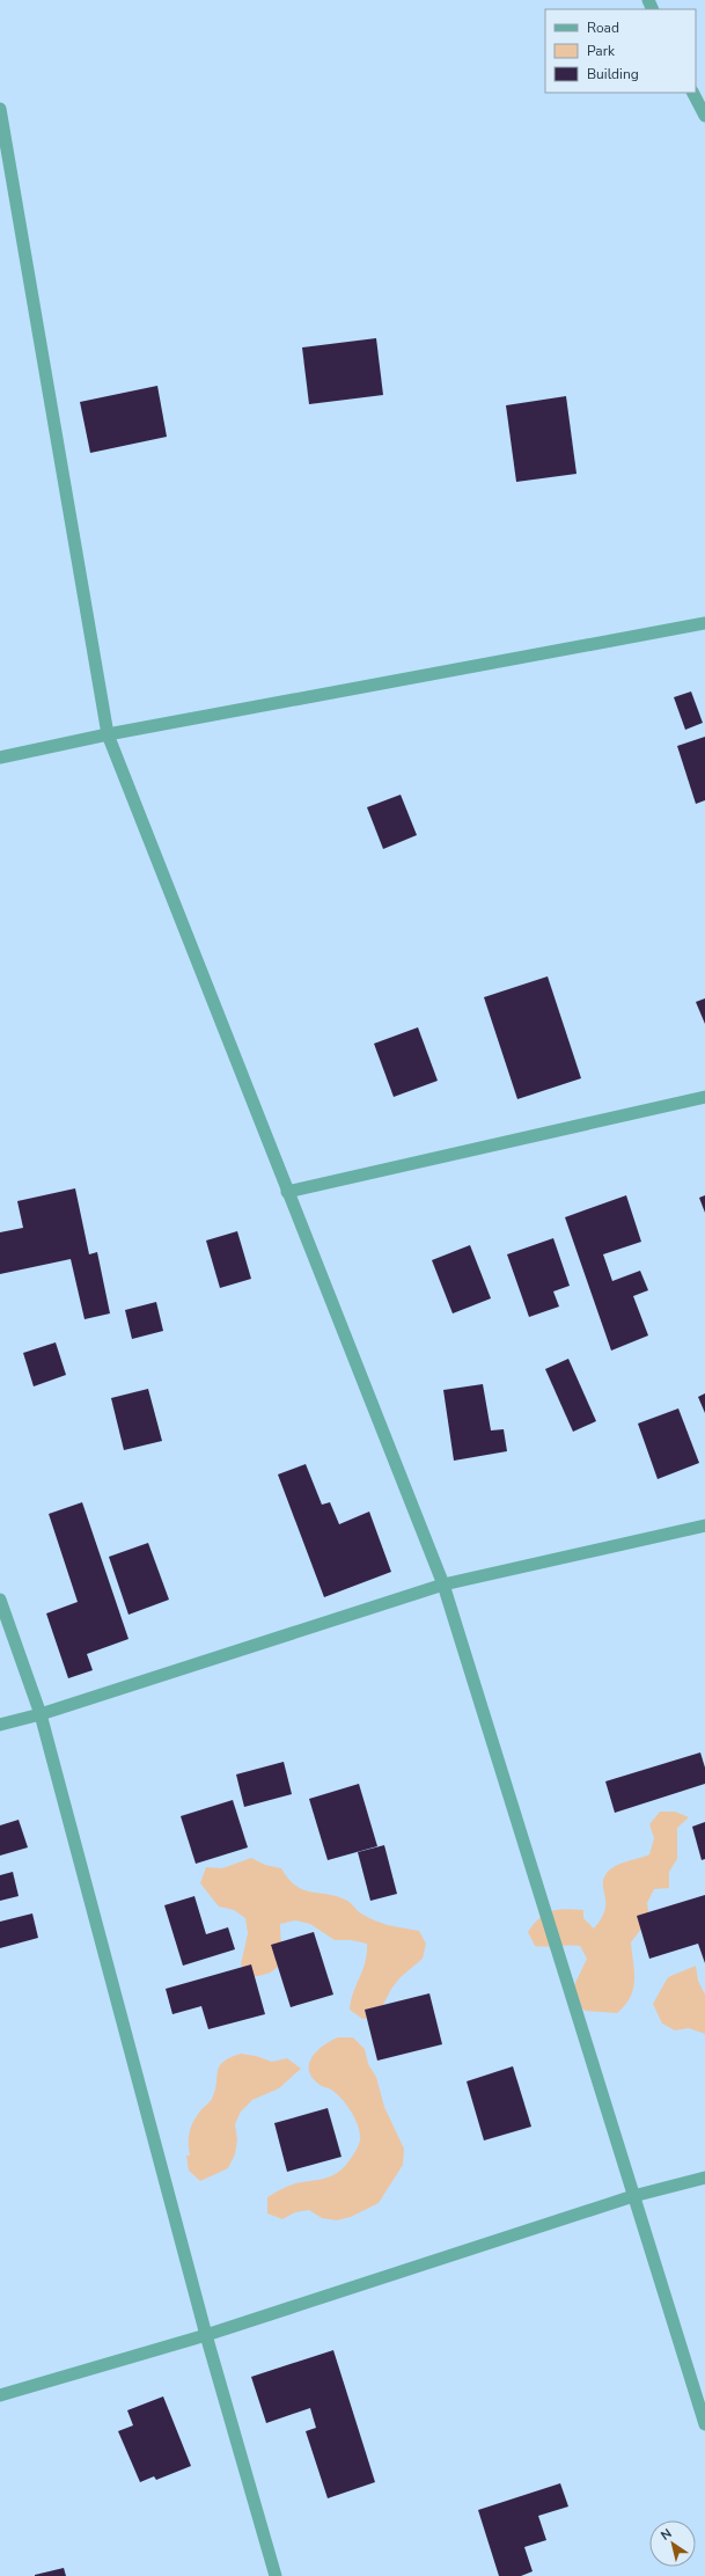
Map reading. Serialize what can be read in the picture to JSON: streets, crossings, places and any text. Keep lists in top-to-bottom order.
{
  "legend": ["Road", "Park", "Building"],
  "north": "top left"
}
